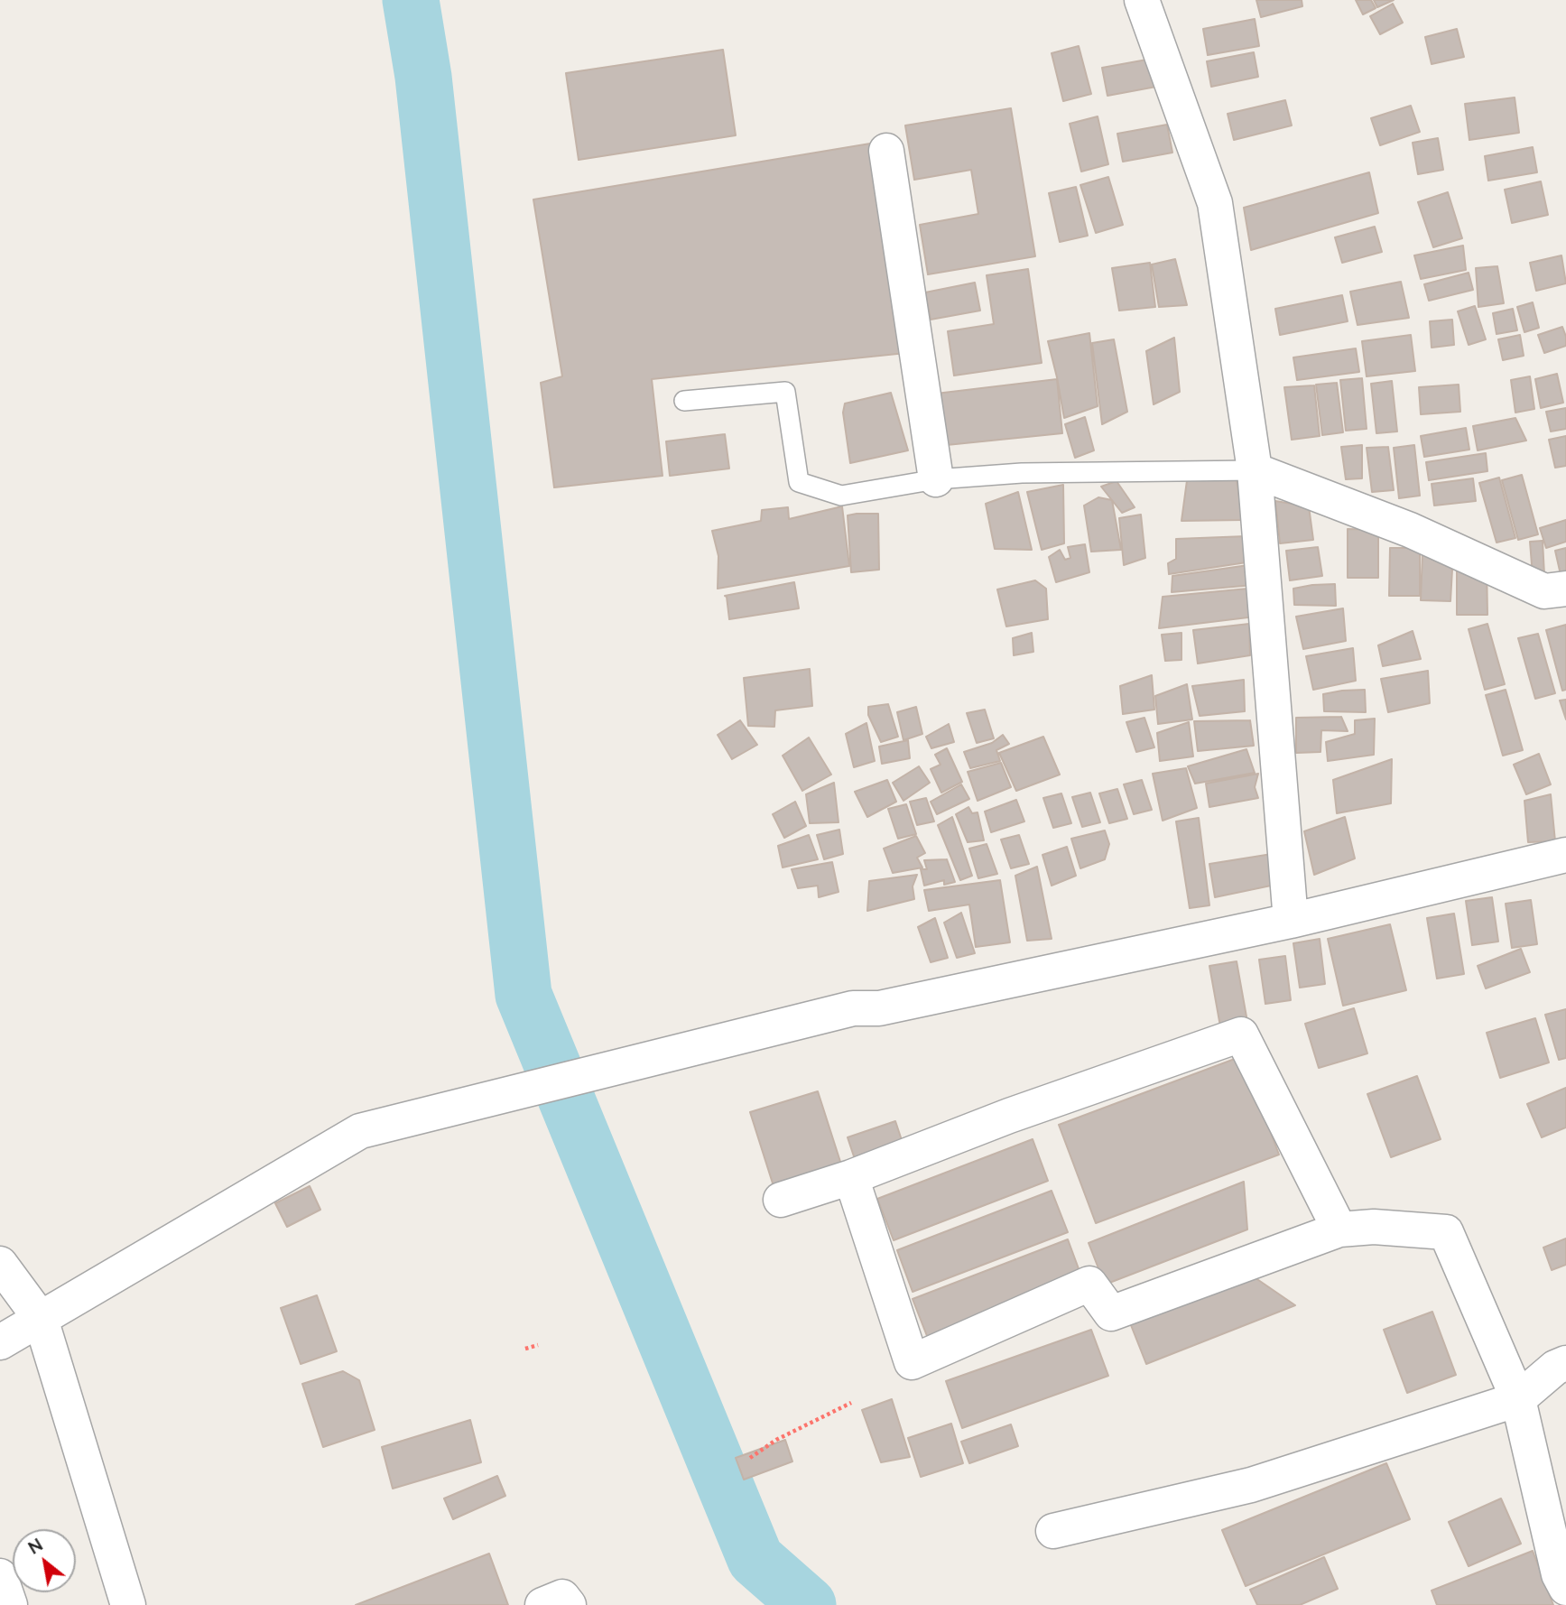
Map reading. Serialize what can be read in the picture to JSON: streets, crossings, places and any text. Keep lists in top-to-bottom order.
{
  "north": "top left"
}
